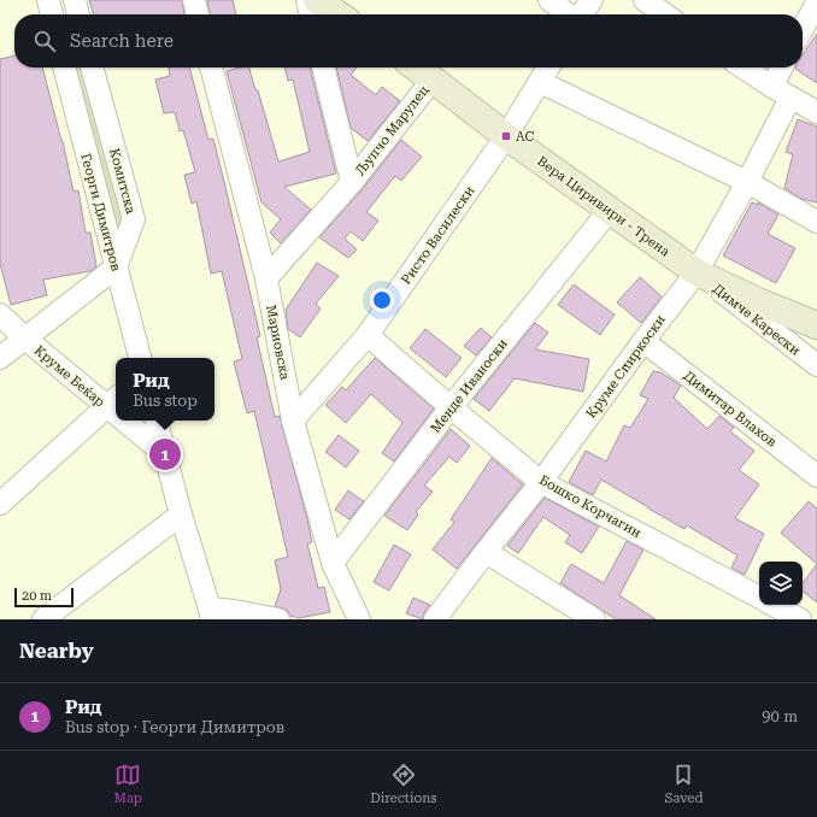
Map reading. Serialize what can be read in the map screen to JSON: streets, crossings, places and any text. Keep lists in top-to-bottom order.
{
  "streets": {
    "street": [
      "Љупчо Марулец",
      "Комитска",
      "Вера Циривири - Трена",
      "Георги Димитров",
      "Ристо Василески",
      "Димче Карески",
      "Мариовска",
      "Круме Спиркоски",
      "Круме Беќар",
      "Менде Иваноски",
      "Димитар Влахов",
      "Бошко Корчагин"
    ]
  },
  "crossings": [
    ["Љупчо Марулец", "Вера Циривири - Трена"],
    ["Љупчо Марулец", "Мариовска"],
    ["Комитска", "Георги Димитров"],
    ["Вера Циривири - Трена", "Ристо Василески"],
    ["Вера Циривири - Трена", "Димче Карески"],
    ["Вера Циривири - Трена", "Круме Спиркоски"],
    ["Вера Циривири - Трена", "Менде Иваноски"],
    ["Ристо Василески", "Мариовска"],
    ["Ристо Василески", "Бошко Корчагин"],
    ["Димче Карески", "Круме Спиркоски"],
    ["Мариовска", "Менде Иваноски"],
    ["Круме Спиркоски", "Димитар Влахов"],
    ["Круме Спиркоски", "Бошко Корчагин"],
    ["Менде Иваноски", "Бошко Корчагин"]
  ],
  "places": {
    "transit": ["АС"]
  },
  "scale_bar": "20 m",
  "page": {
    "search": "Search here",
    "popup": ["Рид", "Bus stop"],
    "pins": "1",
    "scale": "20 m",
    "heading": "Nearby",
    "list": [
      {
        "mark": "1",
        "name": "Рид",
        "note": "Bus stop · Георги Димитров",
        "value": "90 m"
      }
    ],
    "nav": ["Map", "Directions", "Saved"]
  }
}
